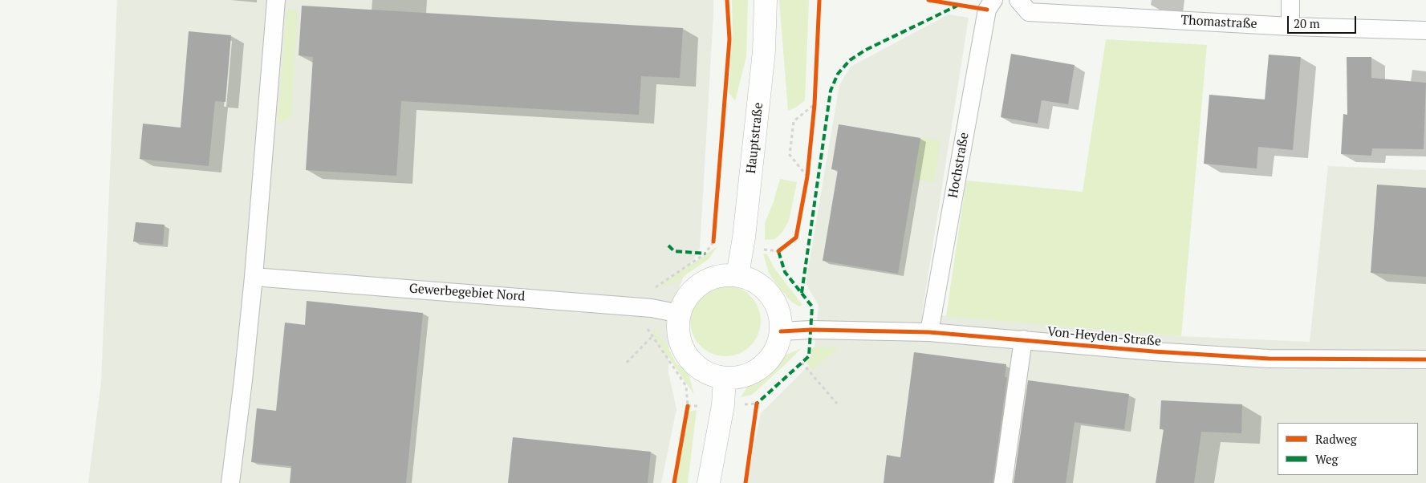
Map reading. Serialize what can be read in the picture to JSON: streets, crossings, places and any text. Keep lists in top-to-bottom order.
{
  "streets": {
    "main road": ["Hauptstraße"],
    "street": [
      "Thomastraße",
      "Hochstraße",
      "Gewerbegebiet Nord",
      "Von-Heyden-Straße"
    ]
  },
  "crossings": [
    ["Hauptstraße", "Gewerbegebiet Nord"],
    ["Hauptstraße", "Von-Heyden-Straße"],
    ["Hochstraße", "Von-Heyden-Straße"],
    ["Gewerbegebiet Nord", "Von-Heyden-Straße"]
  ],
  "legend": ["Radweg", "Weg"],
  "scale_bar": "20 m"
}
